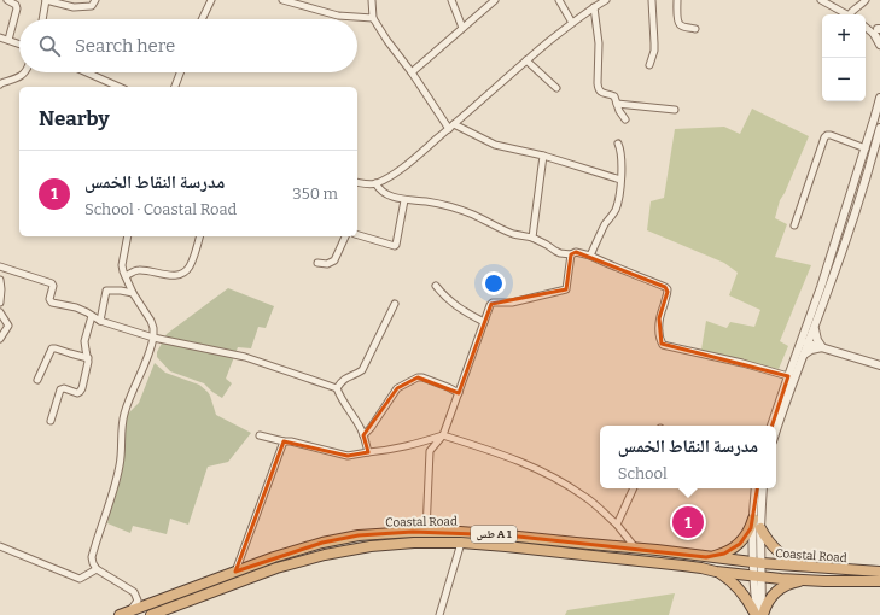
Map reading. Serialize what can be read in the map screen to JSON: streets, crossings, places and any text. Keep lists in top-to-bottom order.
{
  "streets": {
    "highway": ["Coastal Road", "طس A 1"]
  },
  "page": {
    "map_buttons": ["+", "−"],
    "search": "Search here",
    "heading": "Nearby",
    "list": [
      {
        "mark": "1",
        "name": "مدرسة النقاط الخمس",
        "note": "School · Coastal Road",
        "value": "350 m"
      }
    ],
    "popup": ["مدرسة النقاط الخمس", "School"],
    "pins": "1"
  }
}
